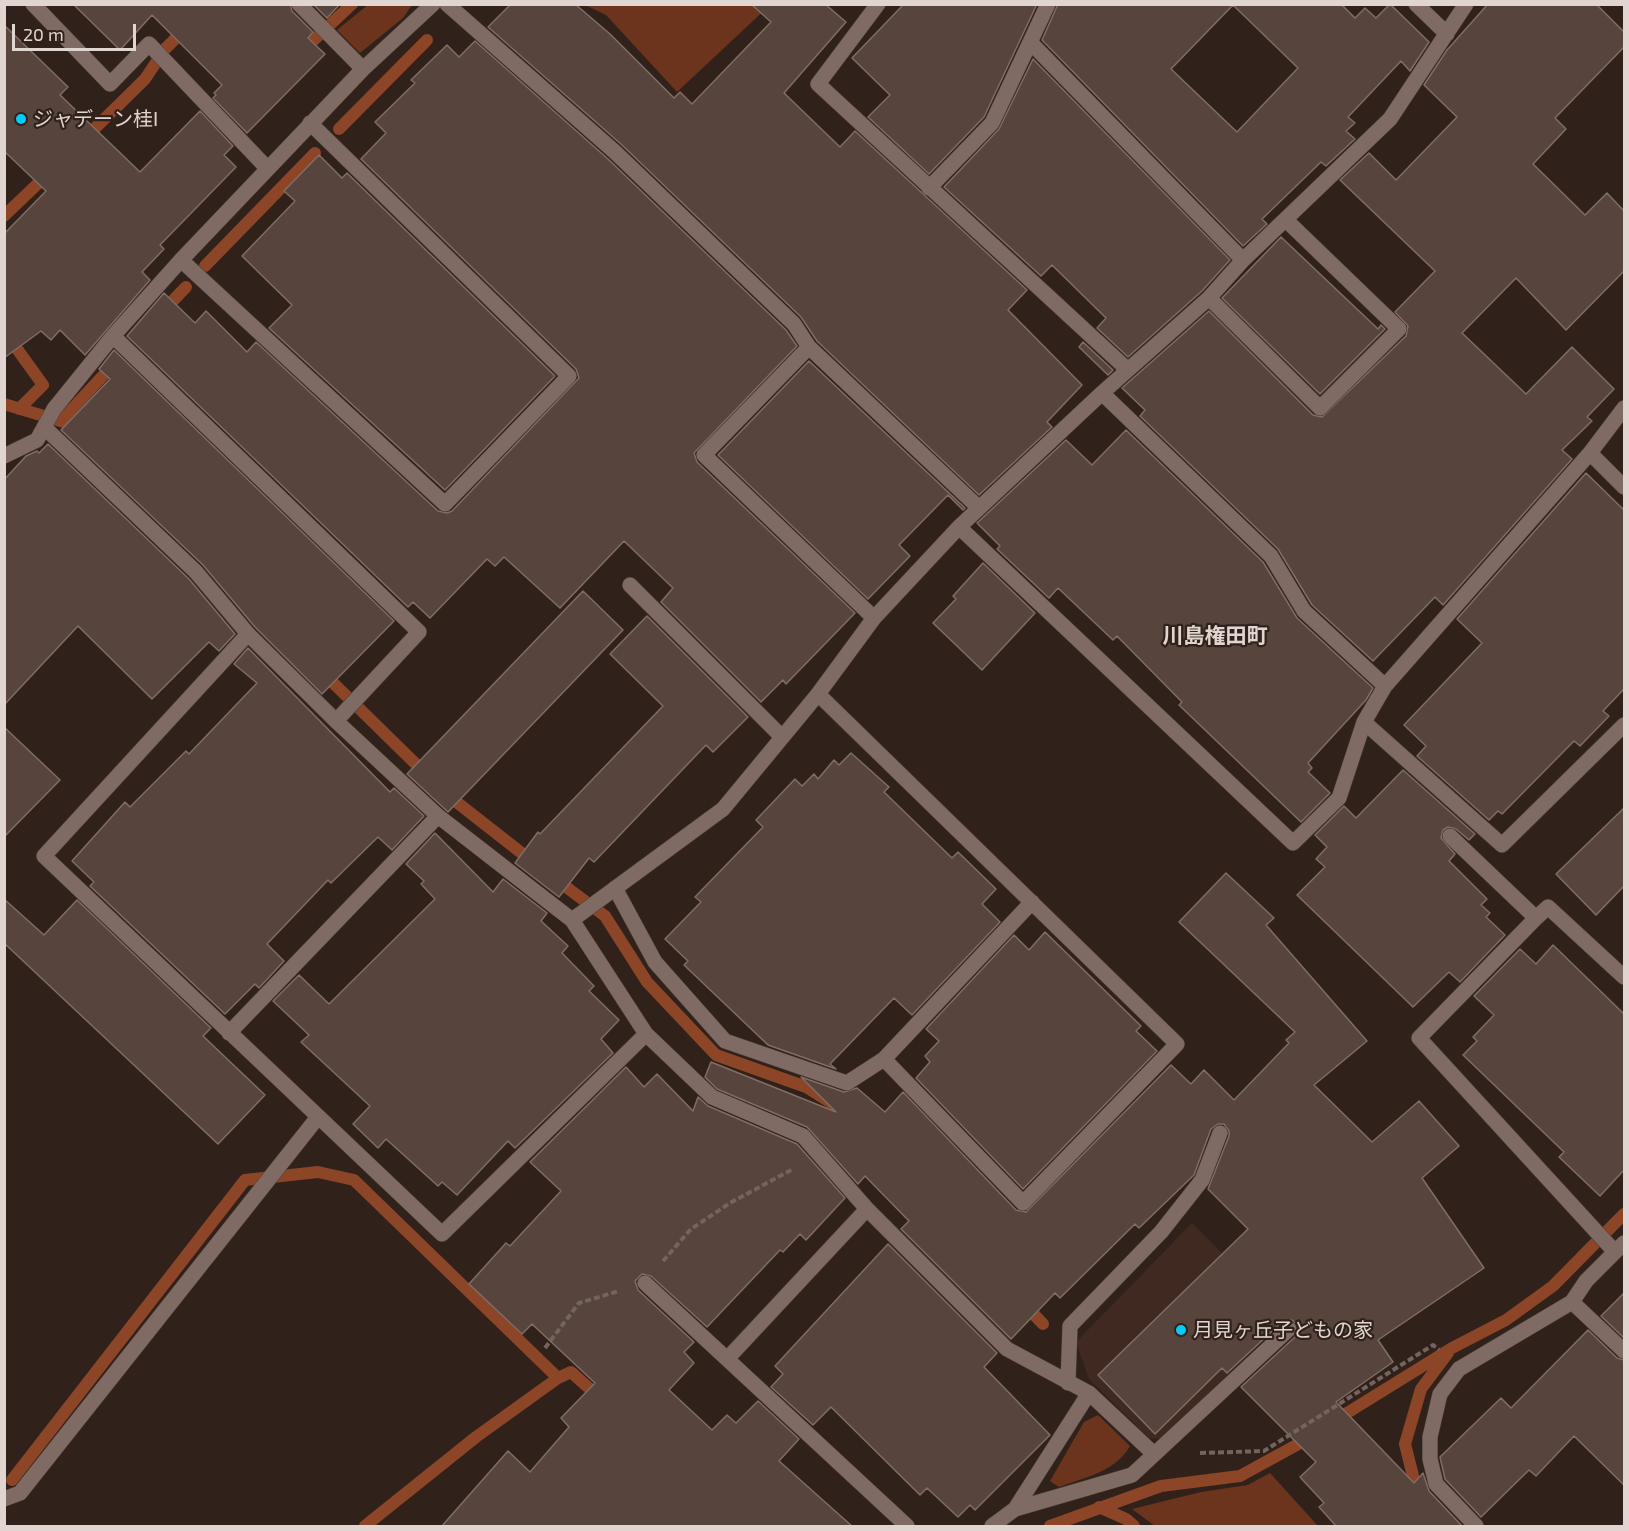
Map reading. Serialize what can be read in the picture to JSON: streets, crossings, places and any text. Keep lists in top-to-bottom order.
{
  "districts": ["川島権田町"],
  "places": ["ジャデーン桂I", "月見ヶ丘子どもの家"],
  "scale_bar": "20 m"
}
